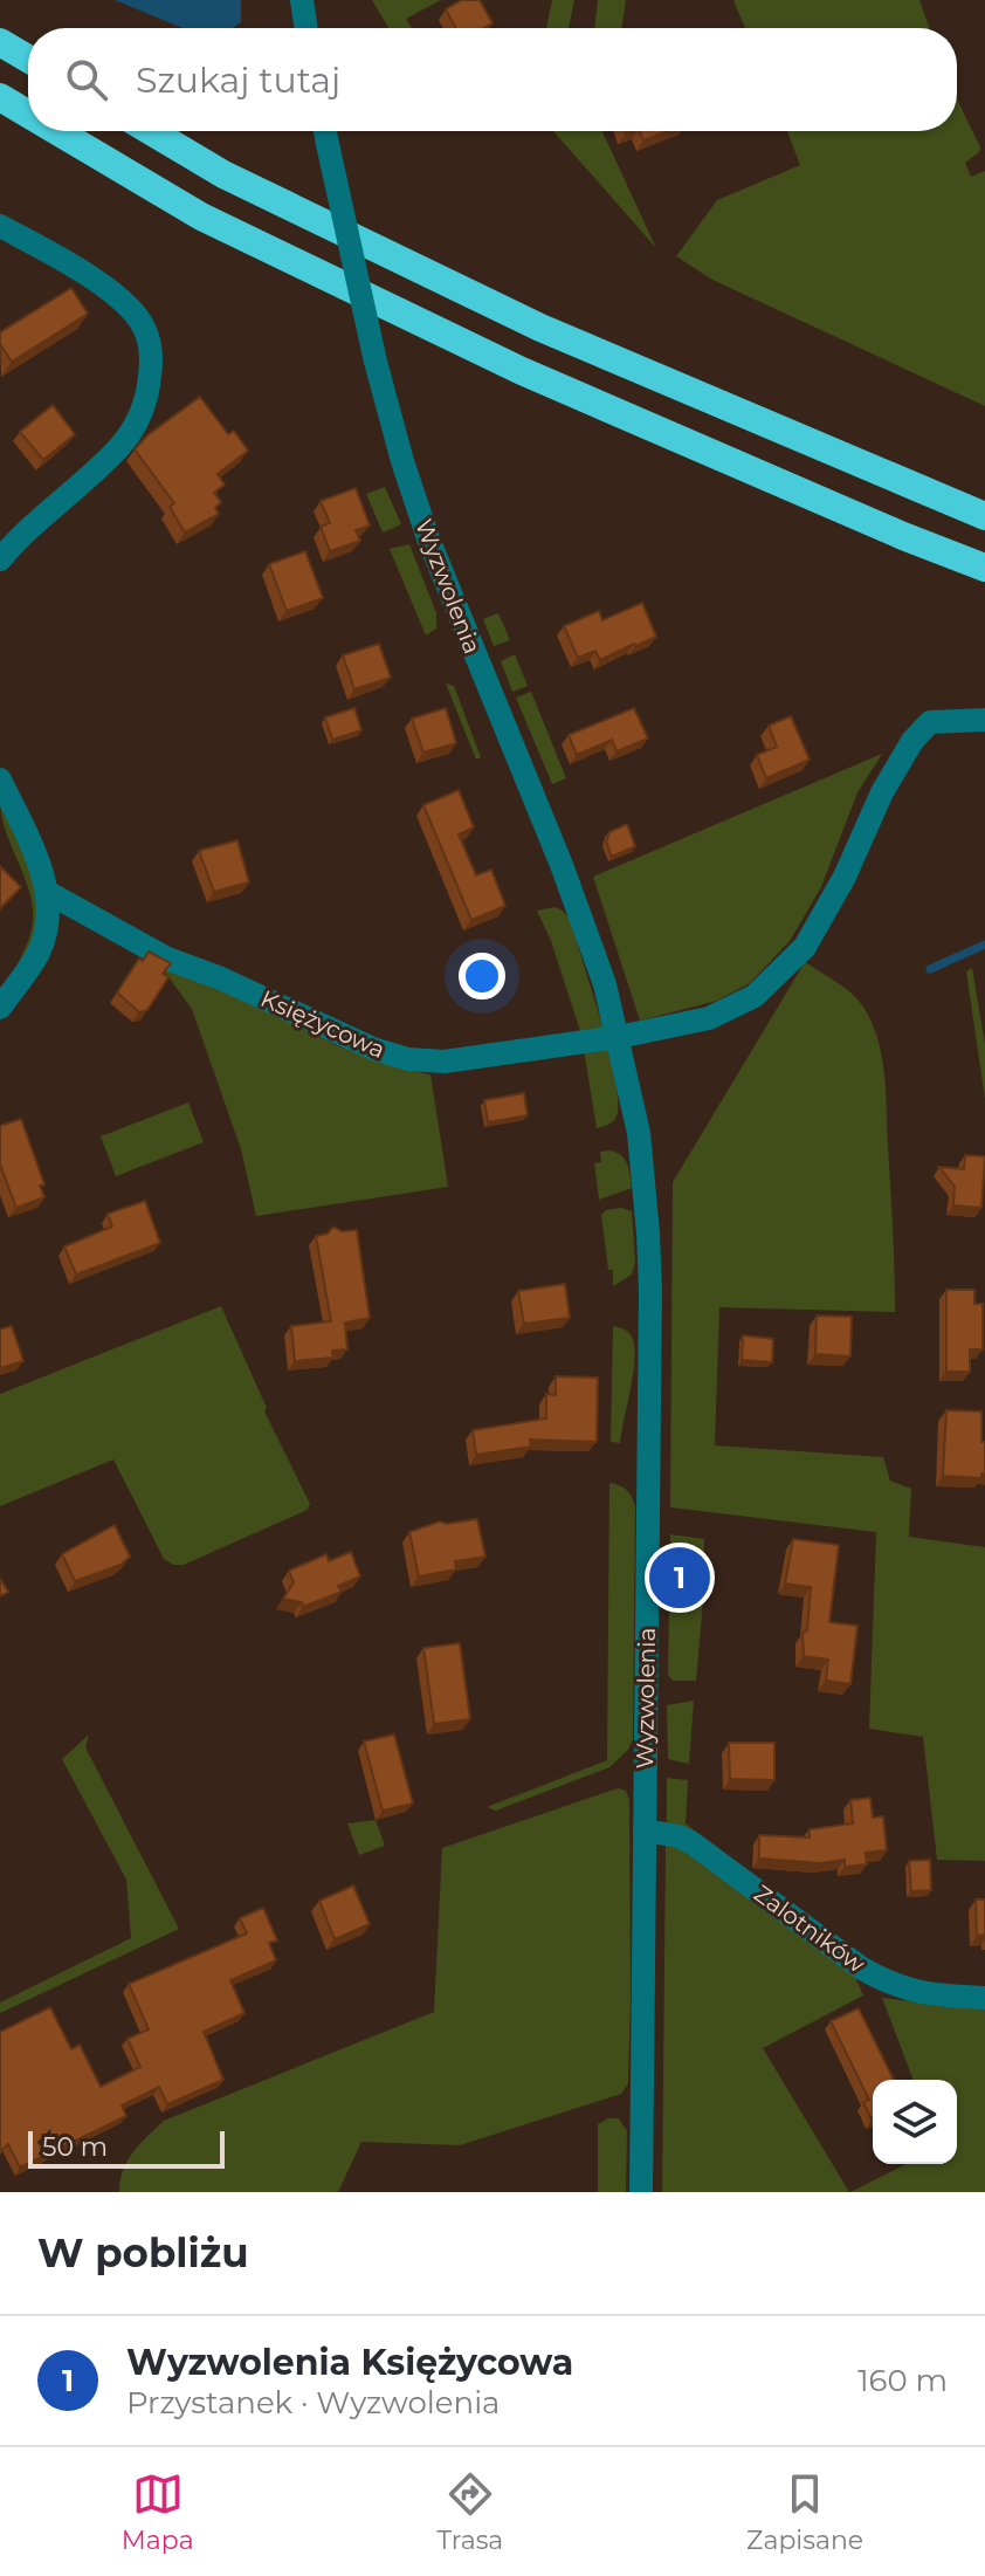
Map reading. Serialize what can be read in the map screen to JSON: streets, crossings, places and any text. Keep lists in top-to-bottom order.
{
  "streets": {
    "street": ["Wyzwolenia", "Księżycowa", "Zalotników"]
  },
  "crossings": [
    ["Wyzwolenia", "Księżycowa"],
    ["Wyzwolenia", "Zalotników"]
  ],
  "scale_bar": "50 m",
  "page": {
    "search": "Szukaj tutaj",
    "pins": "1",
    "scale": "50 m",
    "heading": "W pobliżu",
    "list": [
      {
        "mark": "1",
        "name": "Wyzwolenia Księżycowa",
        "note": "Przystanek · Wyzwolenia",
        "value": "160 m"
      }
    ],
    "nav": ["Mapa", "Trasa", "Zapisane"]
  }
}
